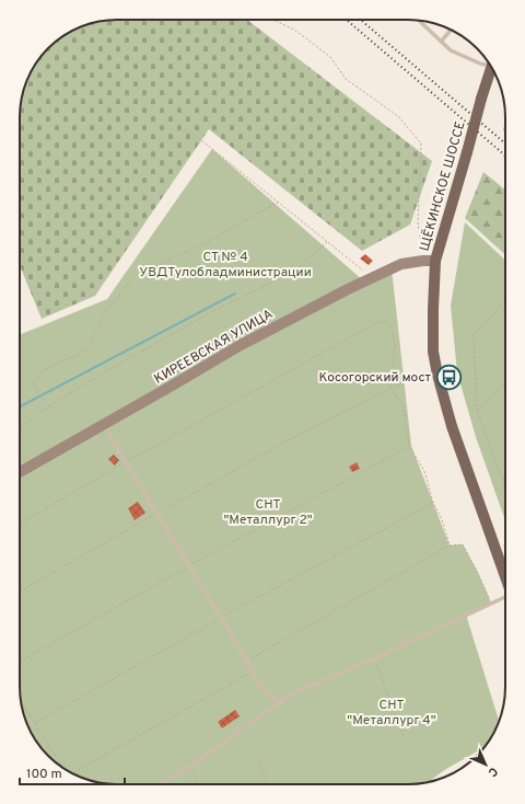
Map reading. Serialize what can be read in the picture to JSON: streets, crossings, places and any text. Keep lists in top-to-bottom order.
{
  "streets": {
    "main road": ["ЩЁКИНСКОЕ ШОССЕ"],
    "street": ["КИРЕЕВСКАЯ УЛИЦА"]
  },
  "crossings": [
    ["ЩЁКИНСКОЕ ШОССЕ", "КИРЕЕВСКАЯ УЛИЦА"]
  ],
  "parks": ["СТ № 4 УВДТулобладминистрации", "СНТ \"Металлург 2\"", "СНТ \"Металлург 4\""],
  "places": {
    "bus stop": ["Косогорский мост"]
  },
  "scale_bar": "100 m",
  "north": "bottom right"
}
